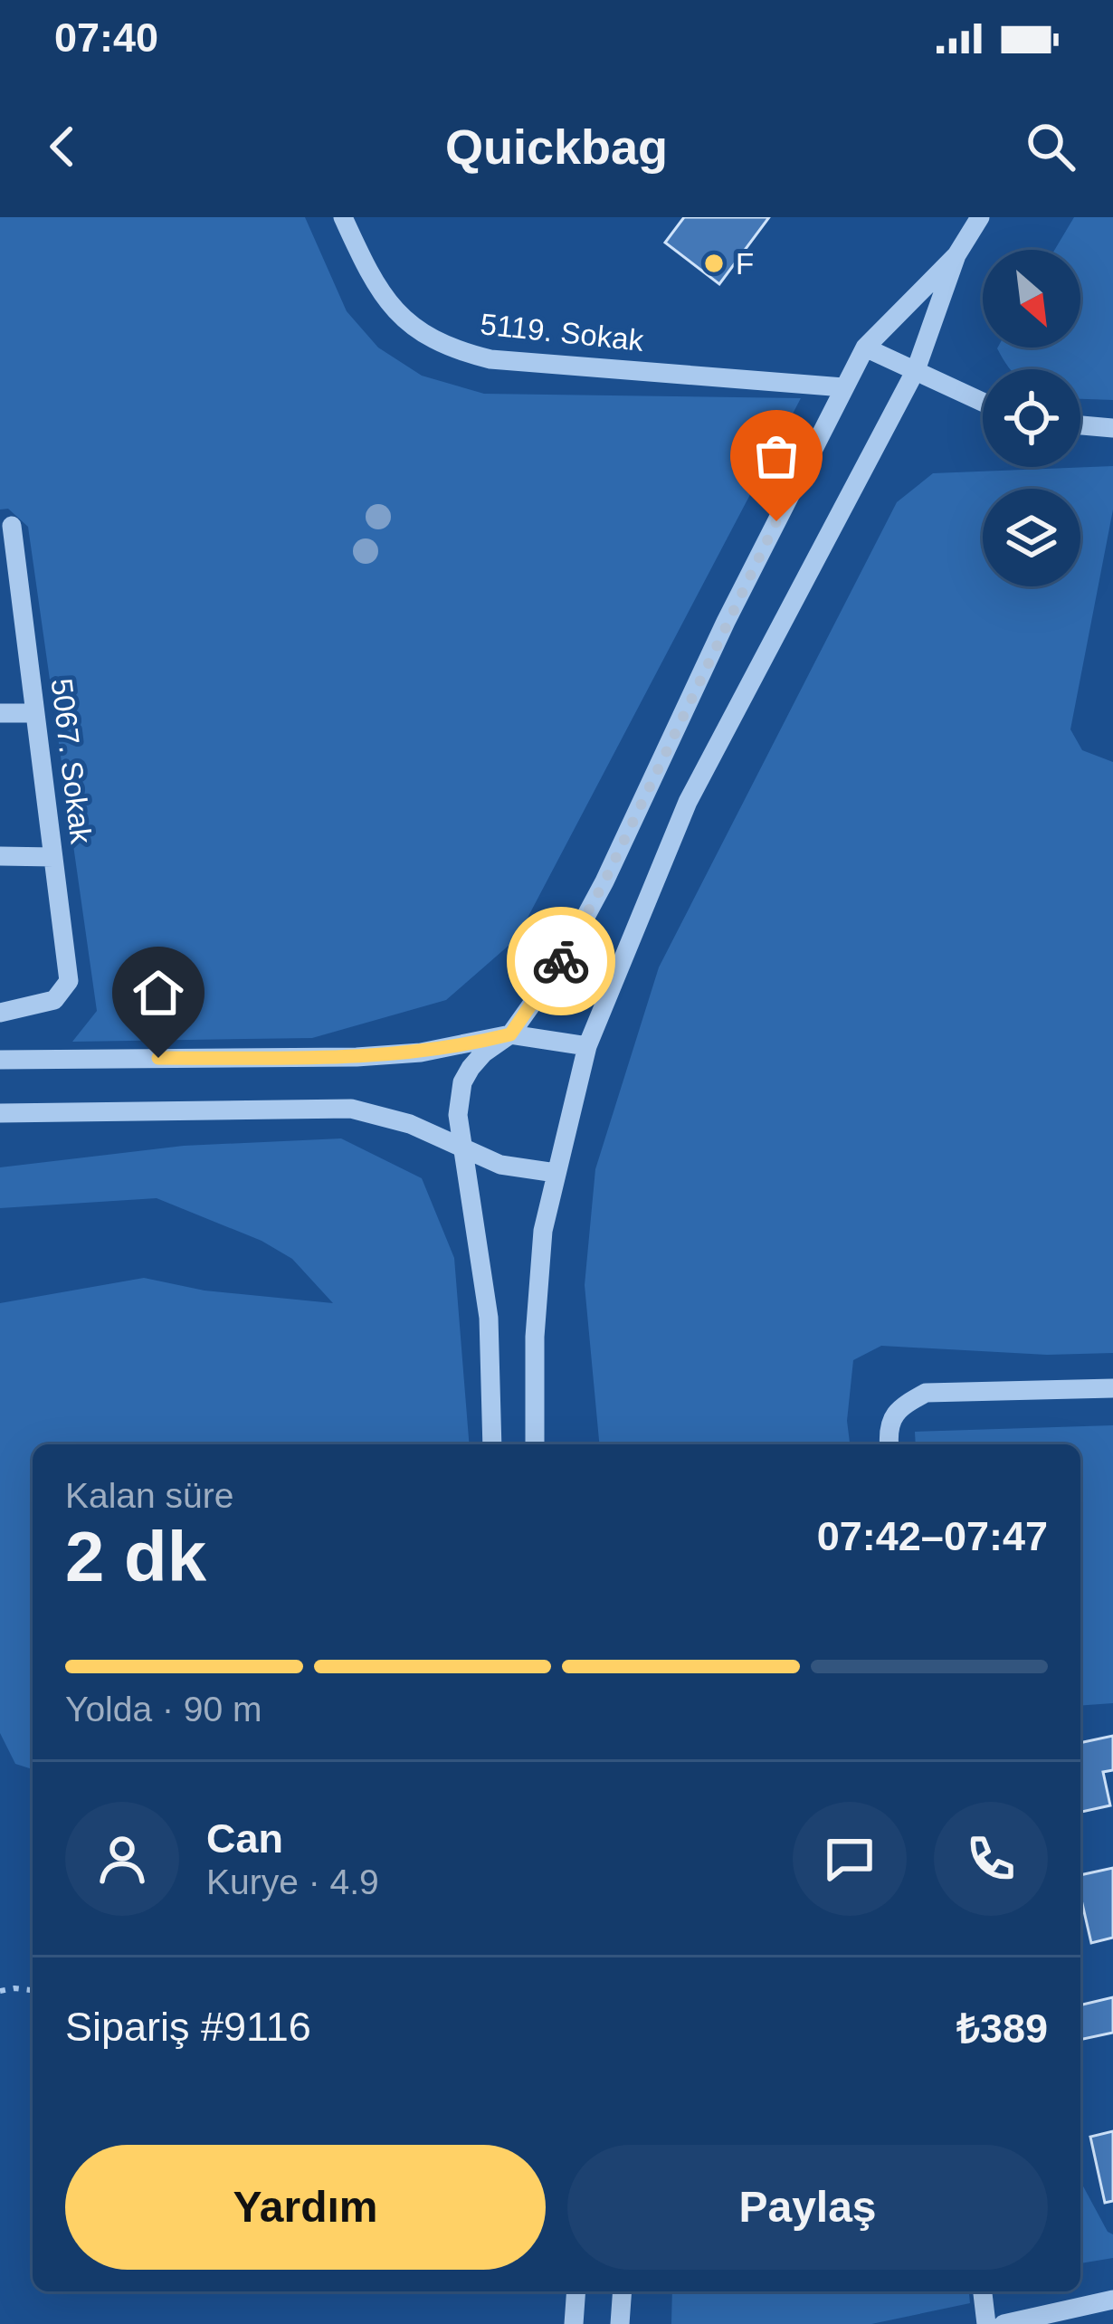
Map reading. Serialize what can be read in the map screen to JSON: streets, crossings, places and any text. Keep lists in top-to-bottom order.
{
  "streets": {
    "street": ["5119. Sokak", "5067. Sokak"]
  },
  "places": ["F"],
  "north": "bottom right",
  "page": {
    "status": "07:40",
    "header": "Quickbag",
    "heading": ["2 dk", "Kalan süre", "07:42–07:47"],
    "panel": [
      "Can",
      "Kurye · 4.9",
      "Sipariş #9116",
      "₺389"
    ],
    "bar": "Yolda · 90 m",
    "buttons": ["Yardım", "Paylaş"]
  }
}
